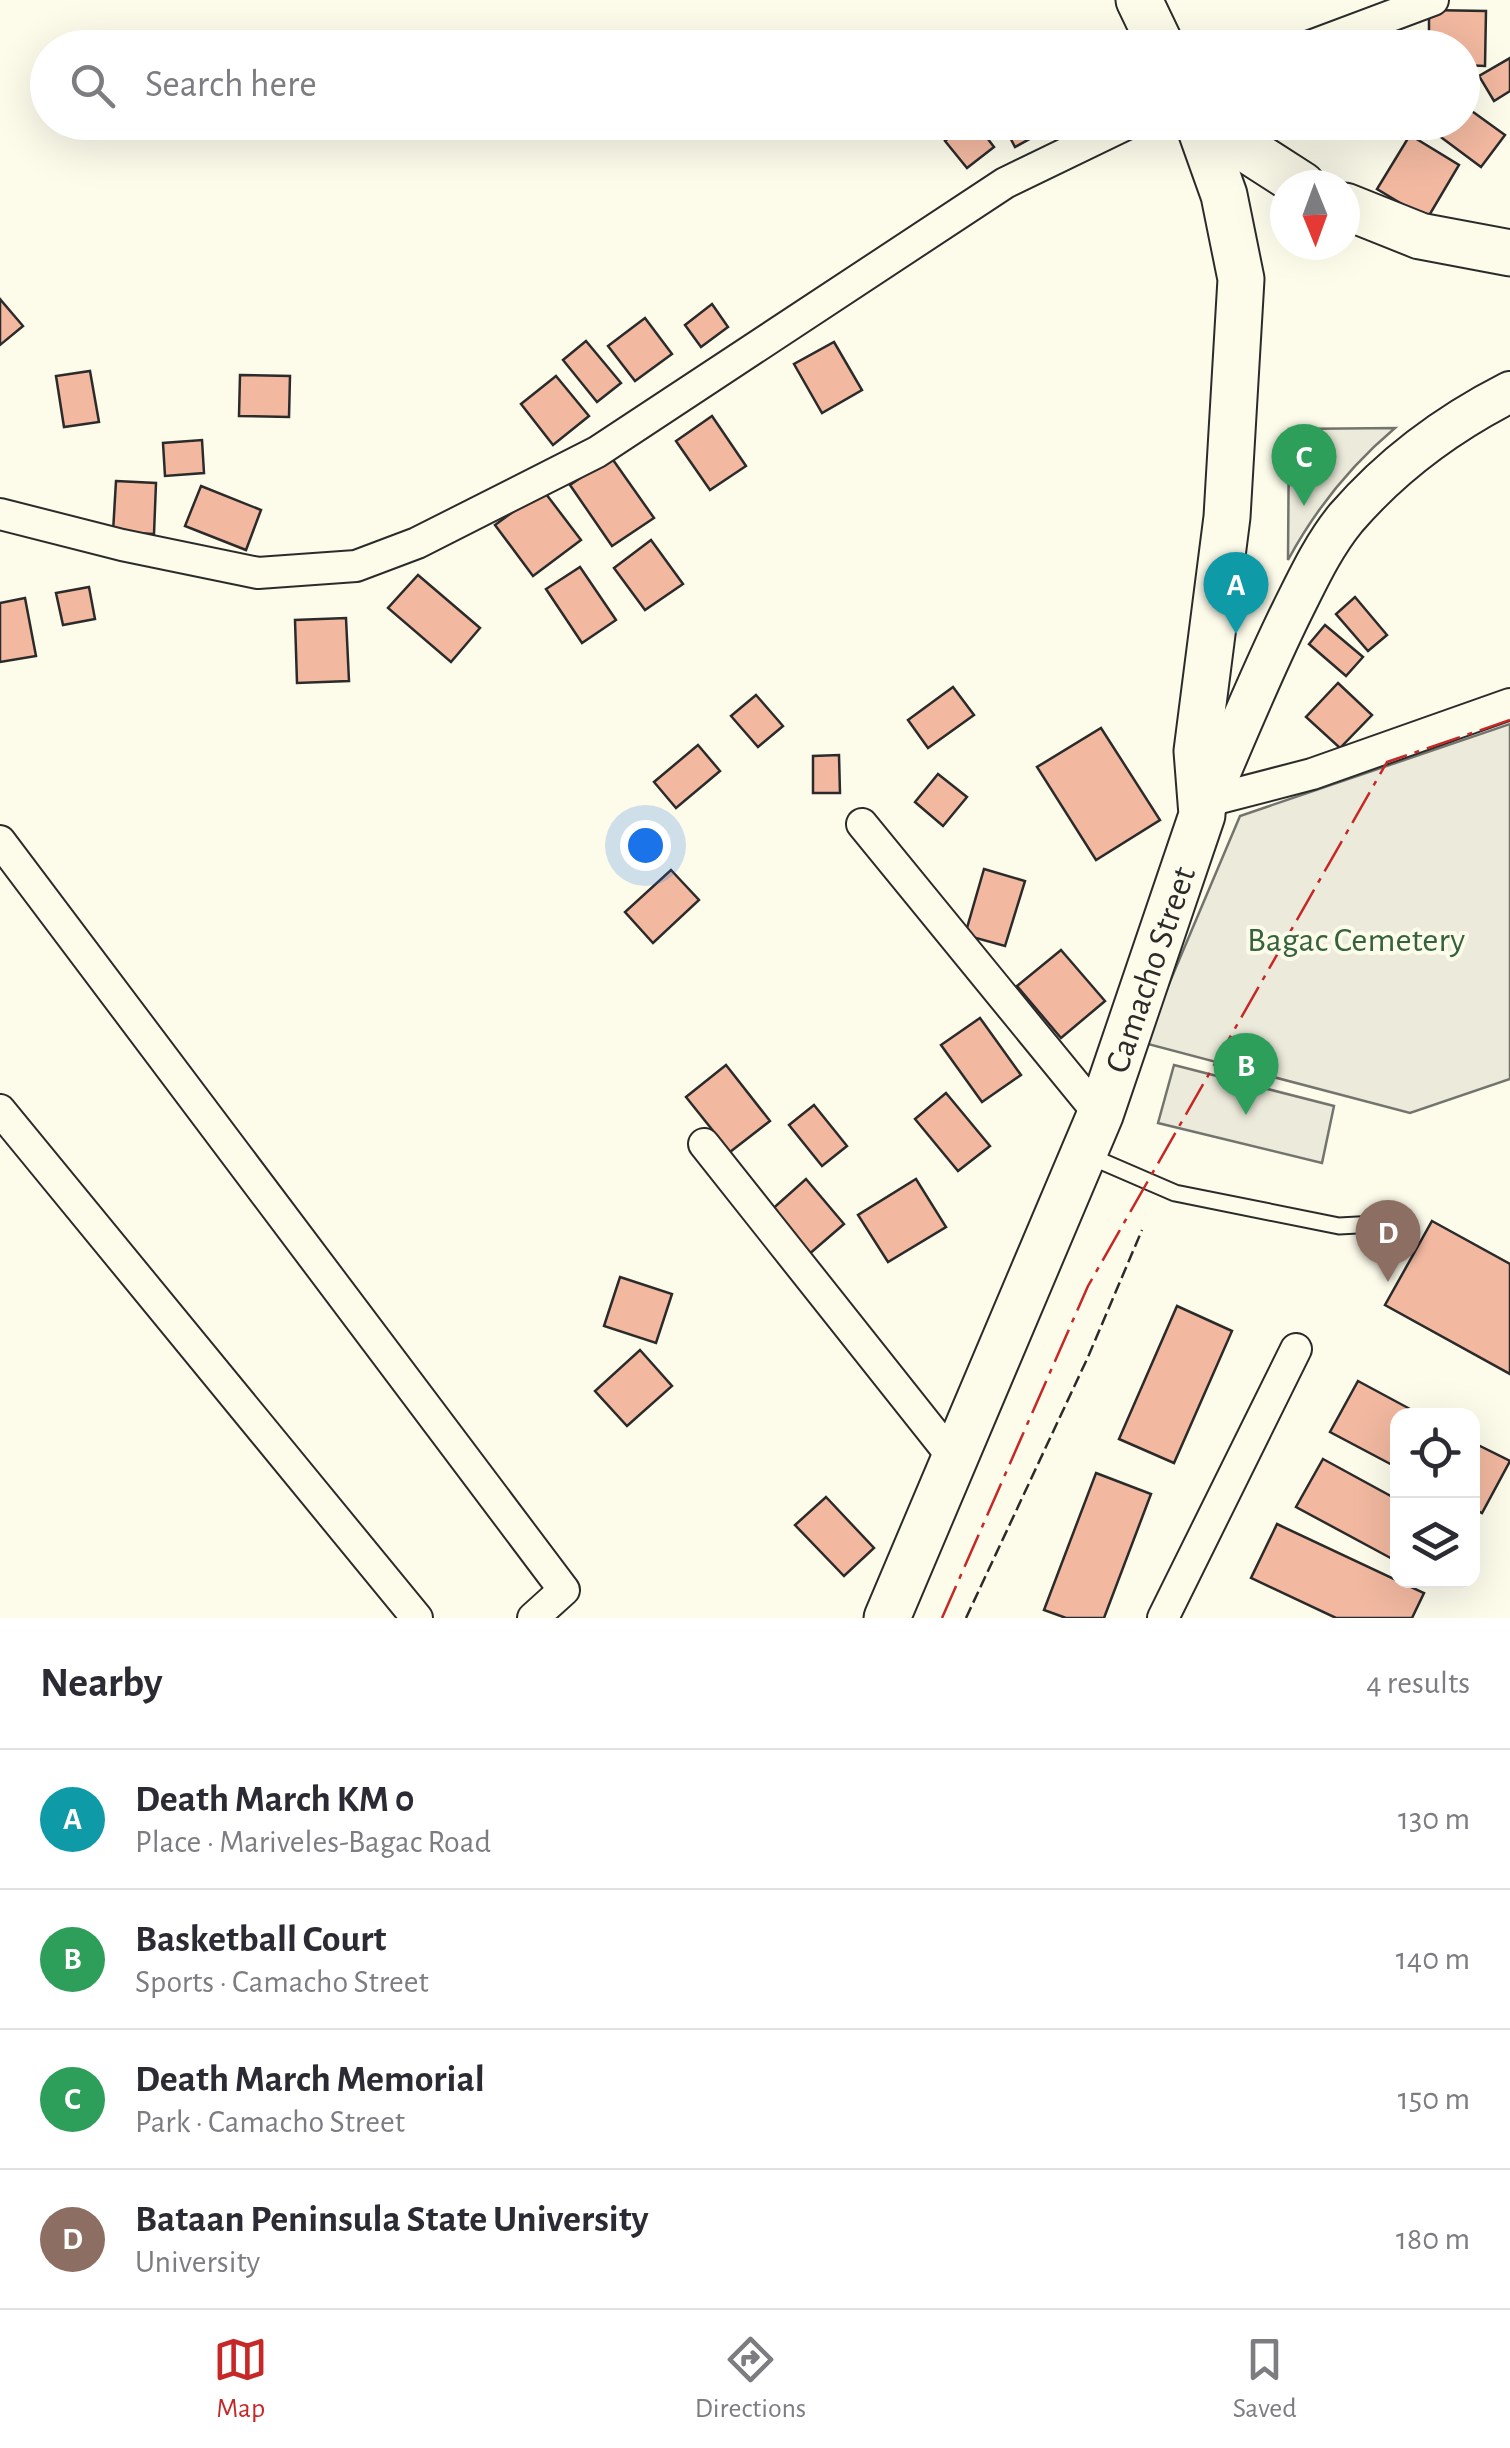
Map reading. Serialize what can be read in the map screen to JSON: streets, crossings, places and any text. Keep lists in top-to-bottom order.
{
  "streets": {
    "main road": ["Camacho Street"]
  },
  "parks": ["Bagac Cemetery"],
  "north": "bottom",
  "page": {
    "search": "Search here",
    "pins": [
      "C",
      "A",
      "B",
      "D"
    ],
    "heading": ["Nearby", "4 results"],
    "list": [
      {
        "mark": "A",
        "name": "Death March KM 0",
        "note": "Place · Mariveles-Bagac Road",
        "value": "130 m"
      },
      {
        "mark": "B",
        "name": "Basketball Court",
        "note": "Sports · Camacho Street",
        "value": "140 m"
      },
      {
        "mark": "C",
        "name": "Death March Memorial",
        "note": "Park · Camacho Street",
        "value": "150 m"
      },
      {
        "mark": "D",
        "name": "Bataan Peninsula State University",
        "note": "University",
        "value": "180 m"
      }
    ],
    "nav": ["Map", "Directions", "Saved"]
  }
}
